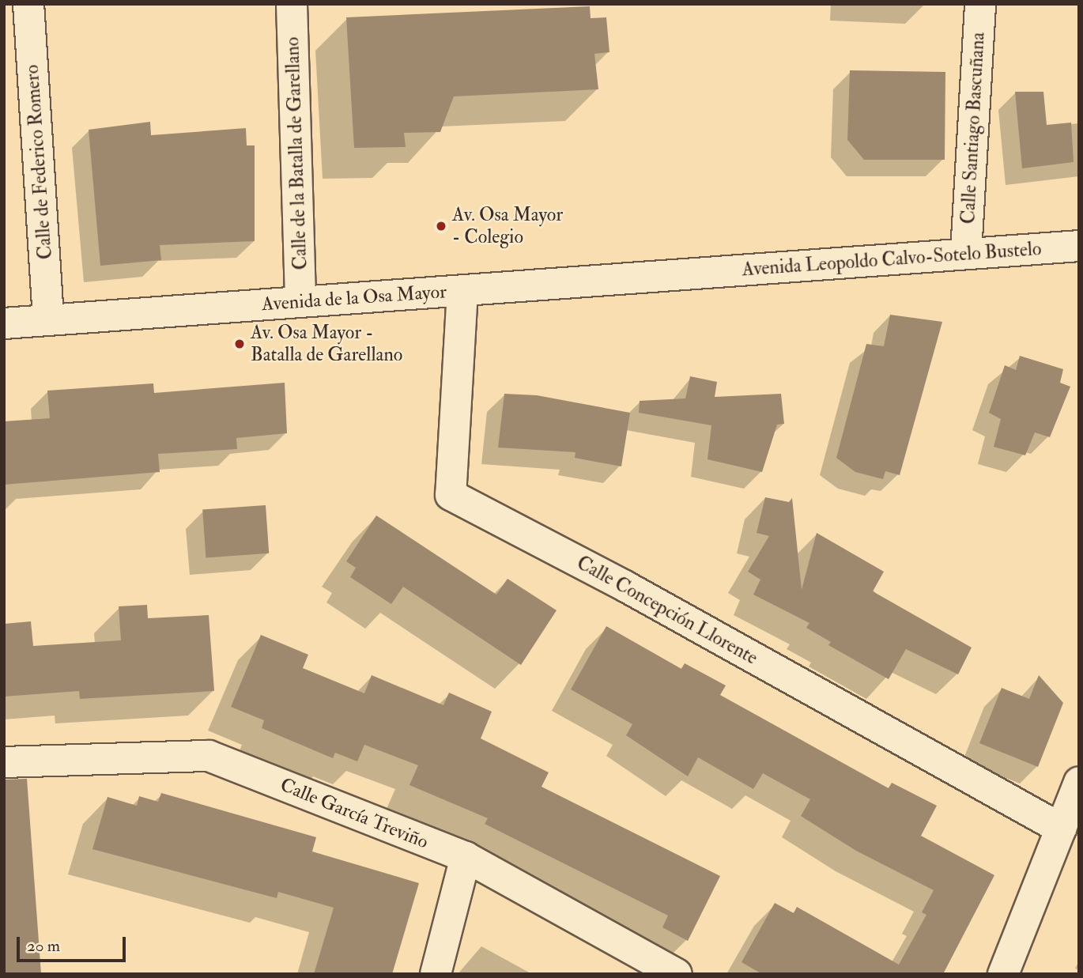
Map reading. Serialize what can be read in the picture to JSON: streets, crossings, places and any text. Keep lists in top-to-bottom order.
{
  "streets": {
    "street": [
      "Calle Santiago Bascuñana",
      "Calle de la Batalla de Garellano",
      "Calle de Federico Romero",
      "Avenida Leopoldo Calvo-Sotelo Bustelo",
      "Avenida de la Osa Mayor",
      "Calle Concepción Llorente",
      "Calle García Treviño"
    ]
  },
  "crossings": [
    ["Calle Santiago Bascuñana", "Avenida Leopoldo Calvo-Sotelo Bustelo"],
    ["Calle de la Batalla de Garellano", "Avenida de la Osa Mayor"],
    ["Calle de Federico Romero", "Avenida de la Osa Mayor"],
    ["Avenida Leopoldo Calvo-Sotelo Bustelo", "Avenida de la Osa Mayor"],
    ["Avenida de la Osa Mayor", "Calle Concepción Llorente"]
  ],
  "places": ["Av. Osa Mayor - Colegio", "Av. Osa Mayor - Batalla de Garellano"],
  "scale_bar": "20 m"
}
